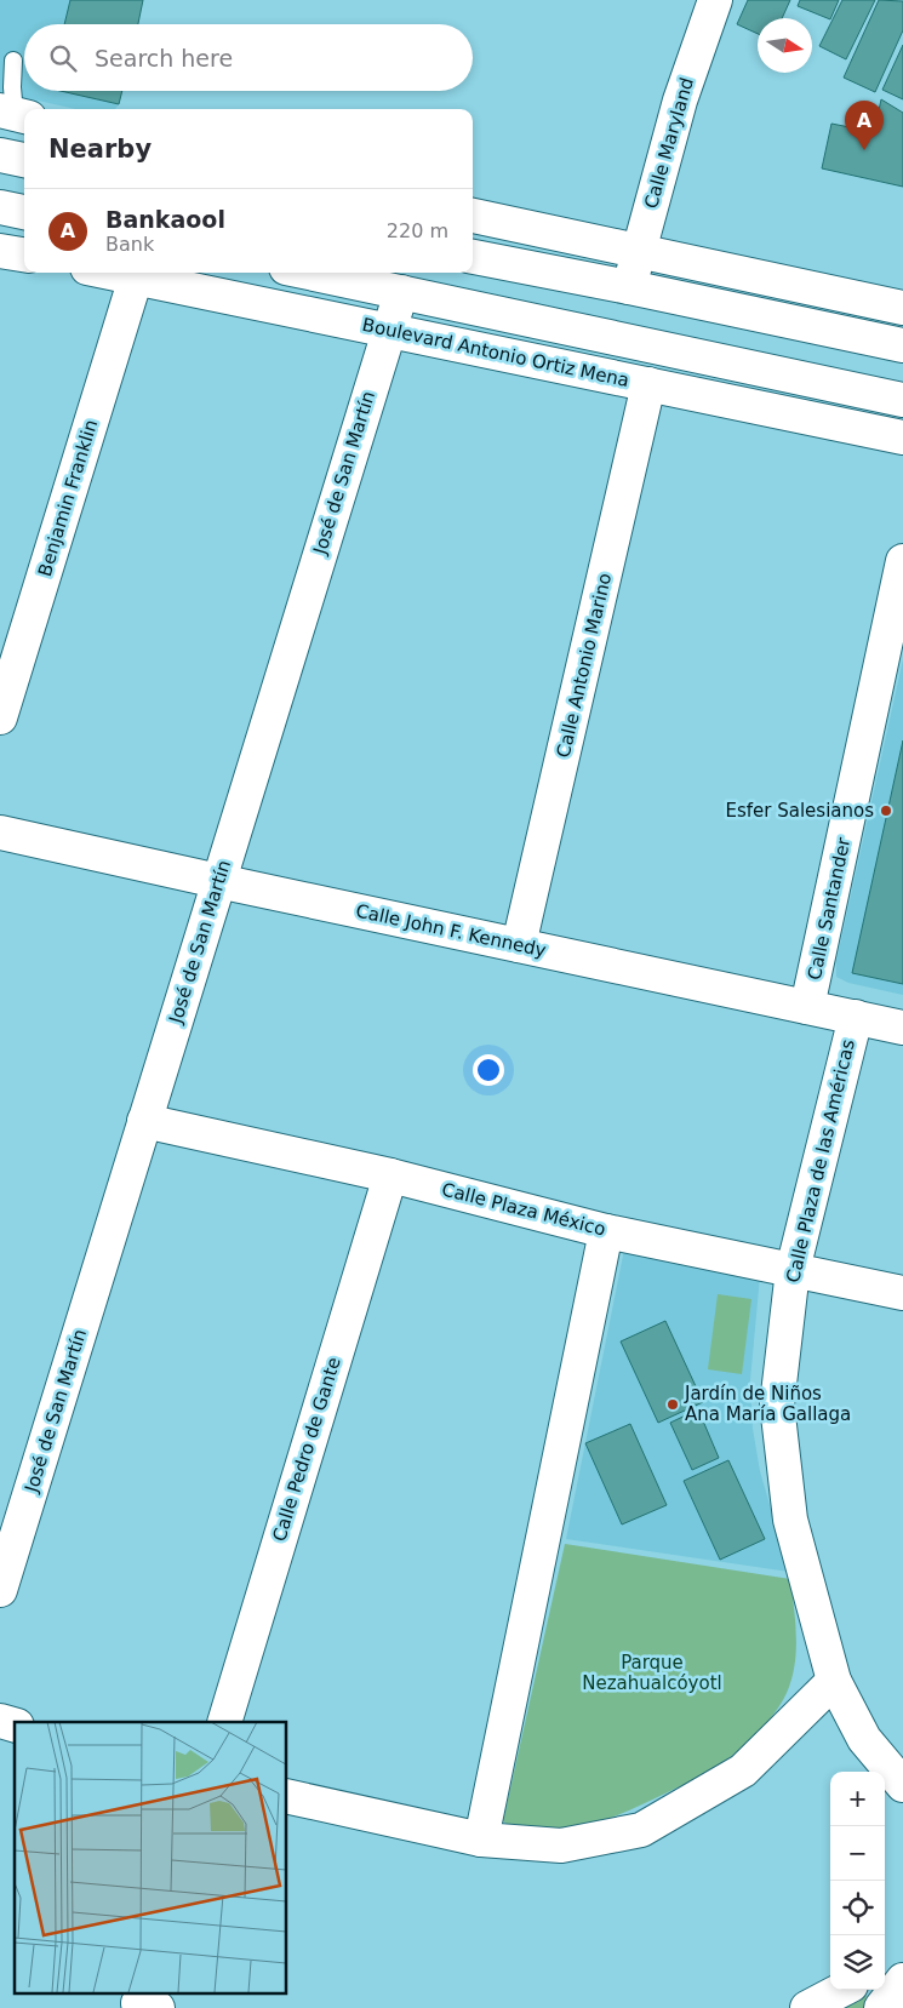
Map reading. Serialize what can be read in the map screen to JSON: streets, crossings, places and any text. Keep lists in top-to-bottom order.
{
  "streets": {
    "street": [
      "Calle Maryland",
      "Boulevard Antonio Ortiz Mena",
      "José de San Martín",
      "Benjamin Franklin",
      "Calle Antonio Marino",
      "Calle Santander",
      "Calle John F. Kennedy",
      "Calle Plaza de las Américas",
      "Calle Plaza México",
      "Calle Pedro de Gante"
    ]
  },
  "crossings": [
    ["Boulevard Antonio Ortiz Mena", "José de San Martín"],
    ["Boulevard Antonio Ortiz Mena", "Benjamin Franklin"],
    ["Boulevard Antonio Ortiz Mena", "Calle Antonio Marino"],
    ["José de San Martín", "Calle John F. Kennedy"],
    ["José de San Martín", "Calle Plaza México"],
    ["Calle Antonio Marino", "Calle John F. Kennedy"],
    ["Calle Santander", "Calle John F. Kennedy"],
    ["Calle John F. Kennedy", "Calle Plaza de las Américas"],
    ["Calle Plaza de las Américas", "Calle Plaza México"],
    ["Calle Plaza México", "Calle Pedro de Gante"]
  ],
  "parks": ["Parque Nezahualcóyotl"],
  "places": ["Esfer Salesianos", "Jardín de Niños Ana María Gallaga"],
  "north": "right",
  "page": {
    "search": "Search here",
    "pins": "A",
    "heading": "Nearby",
    "list": [
      {
        "mark": "A",
        "name": "Bankaool",
        "note": "Bank",
        "value": "220 m"
      }
    ],
    "map_buttons": ["+", "−"]
  }
}
